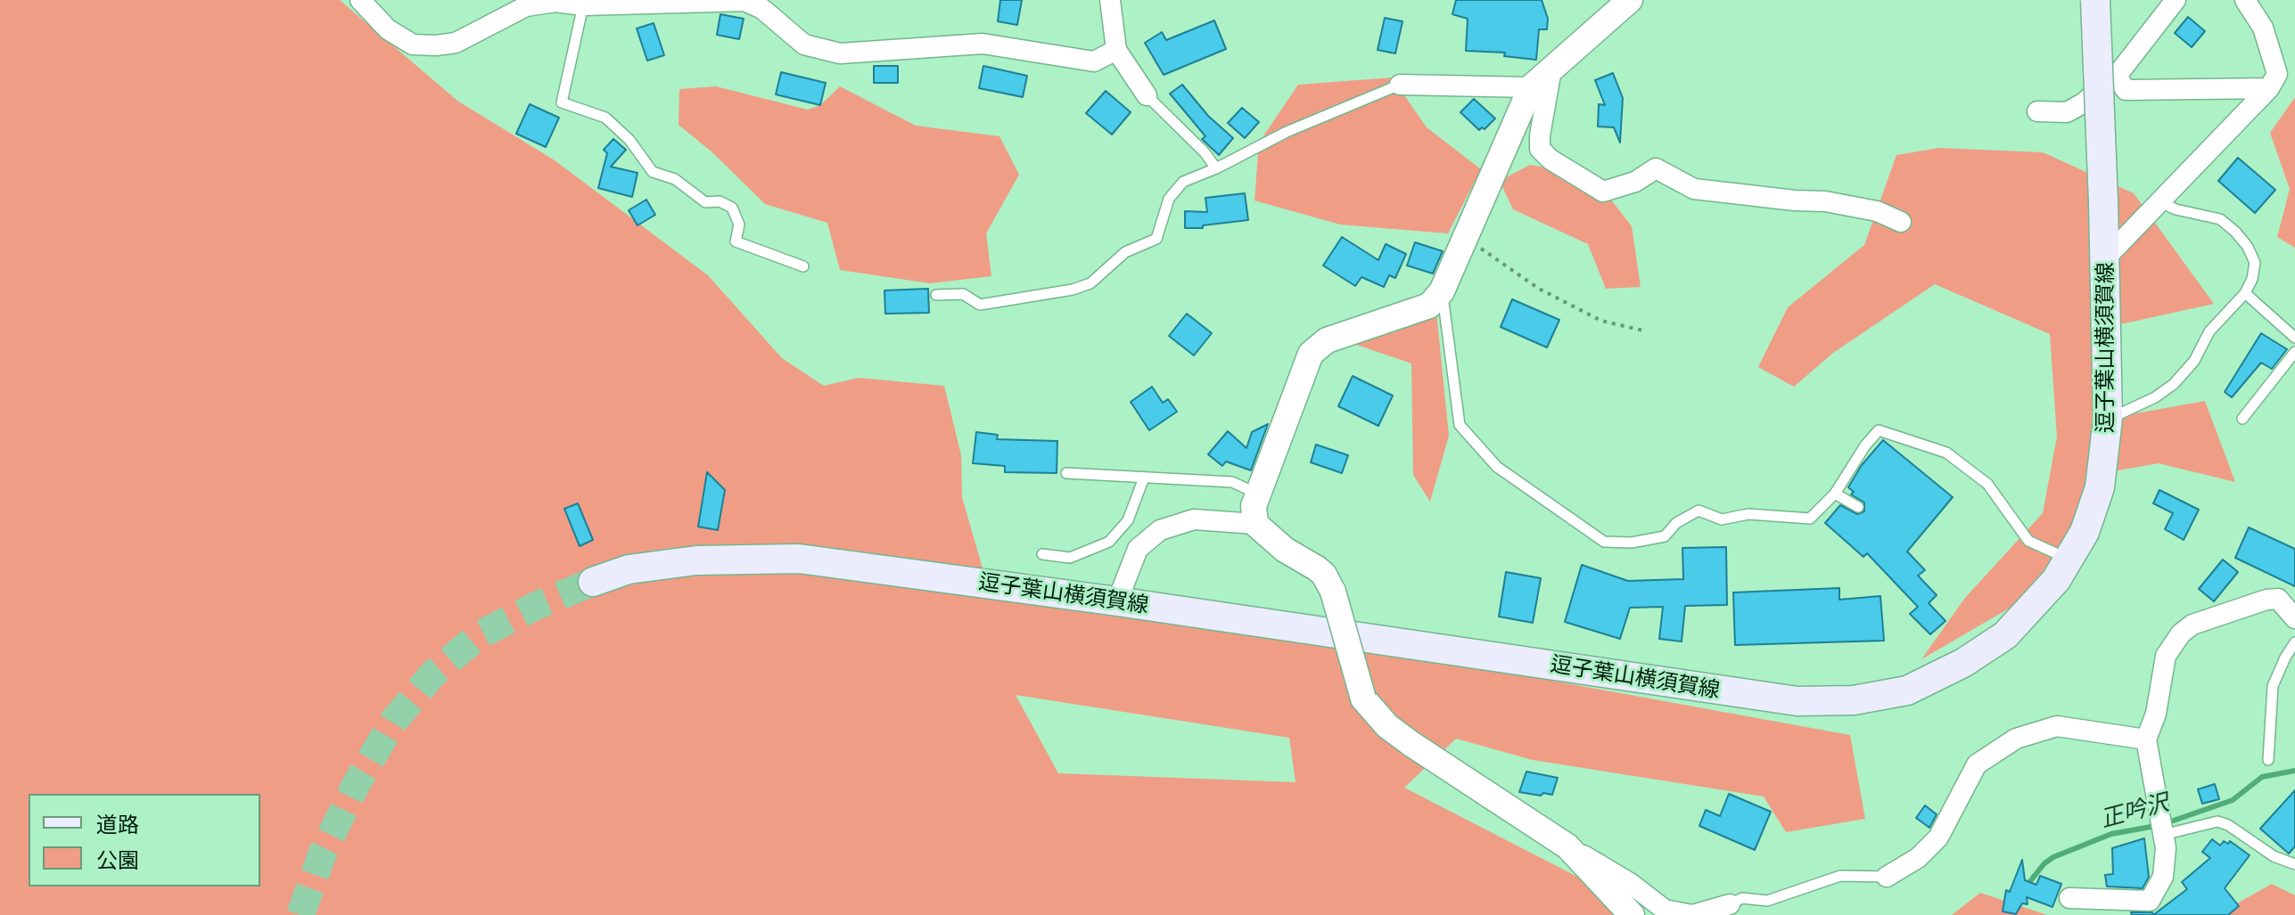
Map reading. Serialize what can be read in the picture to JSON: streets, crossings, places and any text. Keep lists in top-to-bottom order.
{
  "streets": {
    "main road": ["逗子葉山横須賀線"]
  },
  "water": ["正吟沢"],
  "legend": ["道路", "公園"]
}
